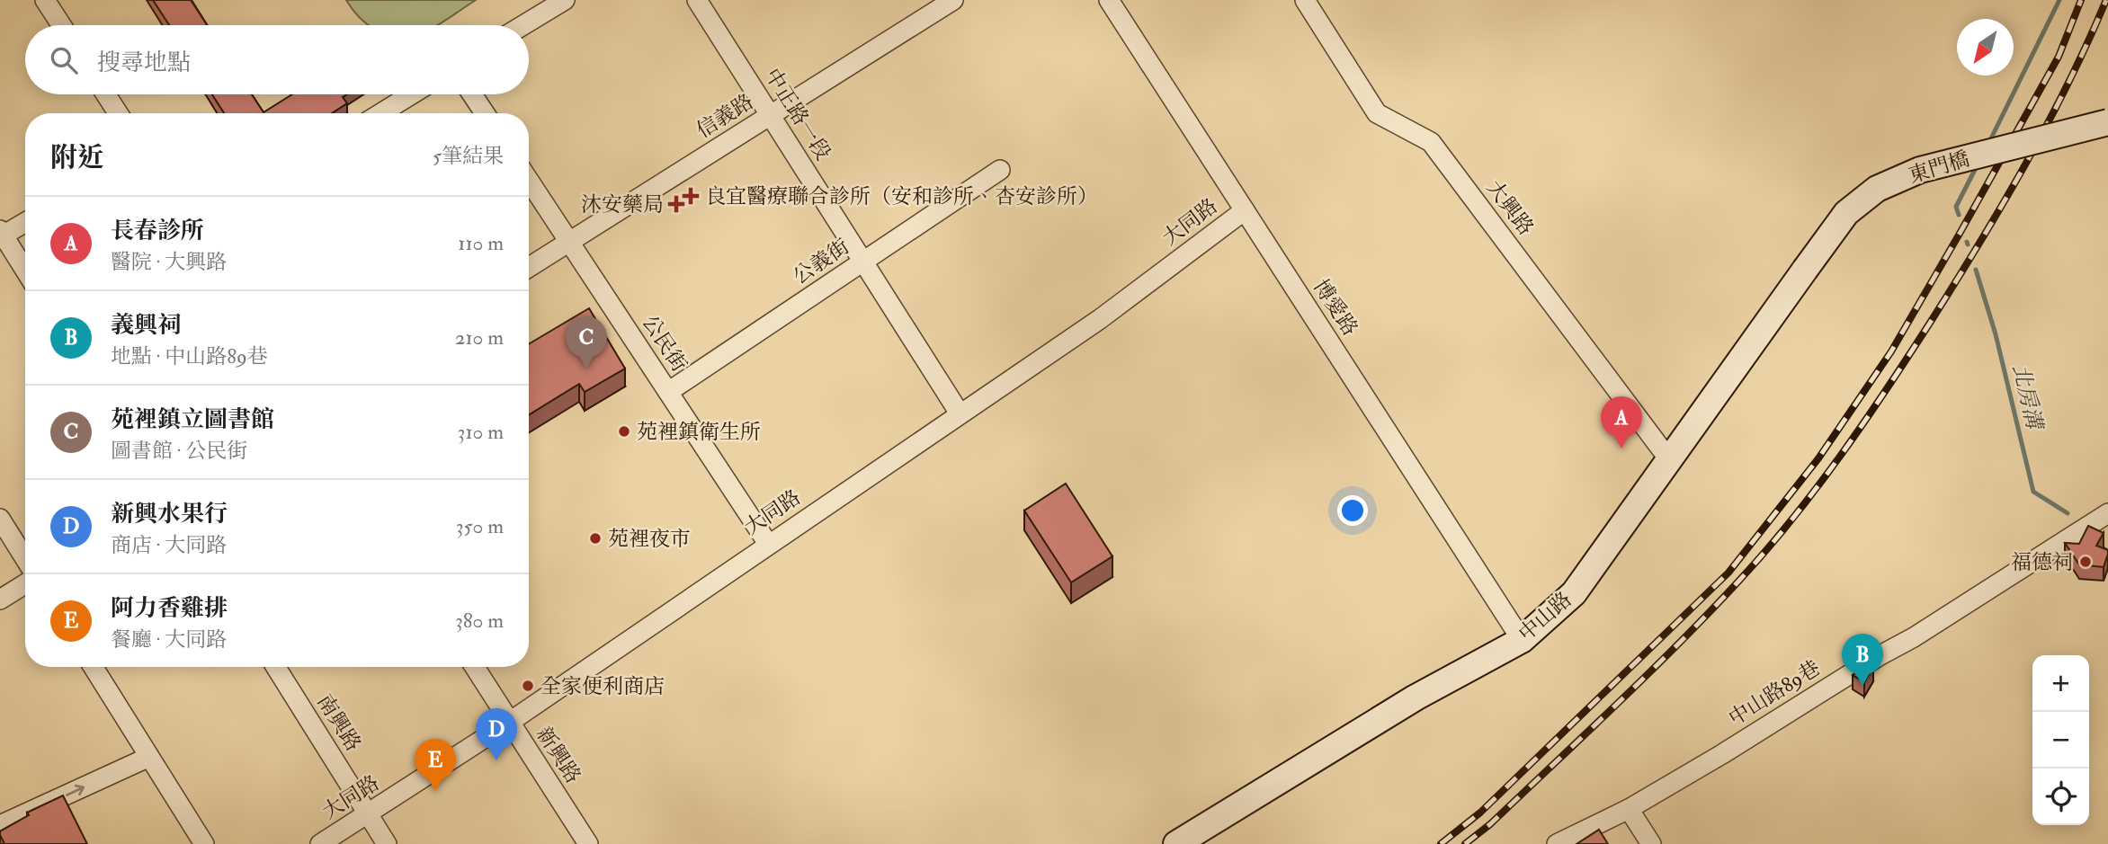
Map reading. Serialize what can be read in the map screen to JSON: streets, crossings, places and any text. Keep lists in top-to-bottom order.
{
  "streets": {
    "street": [
      "中正路一段",
      "信義路",
      "東門橋",
      "大興路",
      "大同路",
      "公義街",
      "博愛路",
      "公民街",
      "中山路",
      "中山路89巷",
      "南興路",
      "新興路"
    ]
  },
  "crossings": [
    ["中正路一段", "信義路"],
    ["中正路一段", "大同路"],
    ["中正路一段", "公義街"],
    ["信義路", "公民街"],
    ["東門橋", "中山路"],
    ["大興路", "中山路"],
    ["大同路", "博愛路"],
    ["大同路", "公民街"],
    ["大同路", "南興路"],
    ["大同路", "新興路"],
    ["公義街", "公民街"],
    ["博愛路", "中山路"]
  ],
  "water": ["北房溝"],
  "places": {
    "health": ["良宜醫療聯合診所（安和診所、杏安診所）", "沐安藥局"],
    "other": [
      "苑裡鎮衛生所",
      "苑裡夜市",
      "福德祠",
      "全家便利商店"
    ]
  },
  "north": "bottom left",
  "page": {
    "search": "搜尋地點",
    "heading": ["附近", "5筆結果"],
    "list": [
      {
        "mark": "A",
        "name": "長春診所",
        "note": "醫院 · 大興路",
        "value": "110 m"
      },
      {
        "mark": "B",
        "name": "義興祠",
        "note": "地點 · 中山路89巷",
        "value": "210 m"
      },
      {
        "mark": "C",
        "name": "苑裡鎮立圖書館",
        "note": "圖書館 · 公民街",
        "value": "310 m"
      },
      {
        "mark": "D",
        "name": "新興水果行",
        "note": "商店 · 大同路",
        "value": "350 m"
      },
      {
        "mark": "E",
        "name": "阿力香雞排",
        "note": "餐廳 · 大同路",
        "value": "380 m"
      }
    ],
    "pins": [
      "C",
      "A",
      "B",
      "D",
      "E"
    ],
    "map_buttons": ["+", "−"]
  }
}
